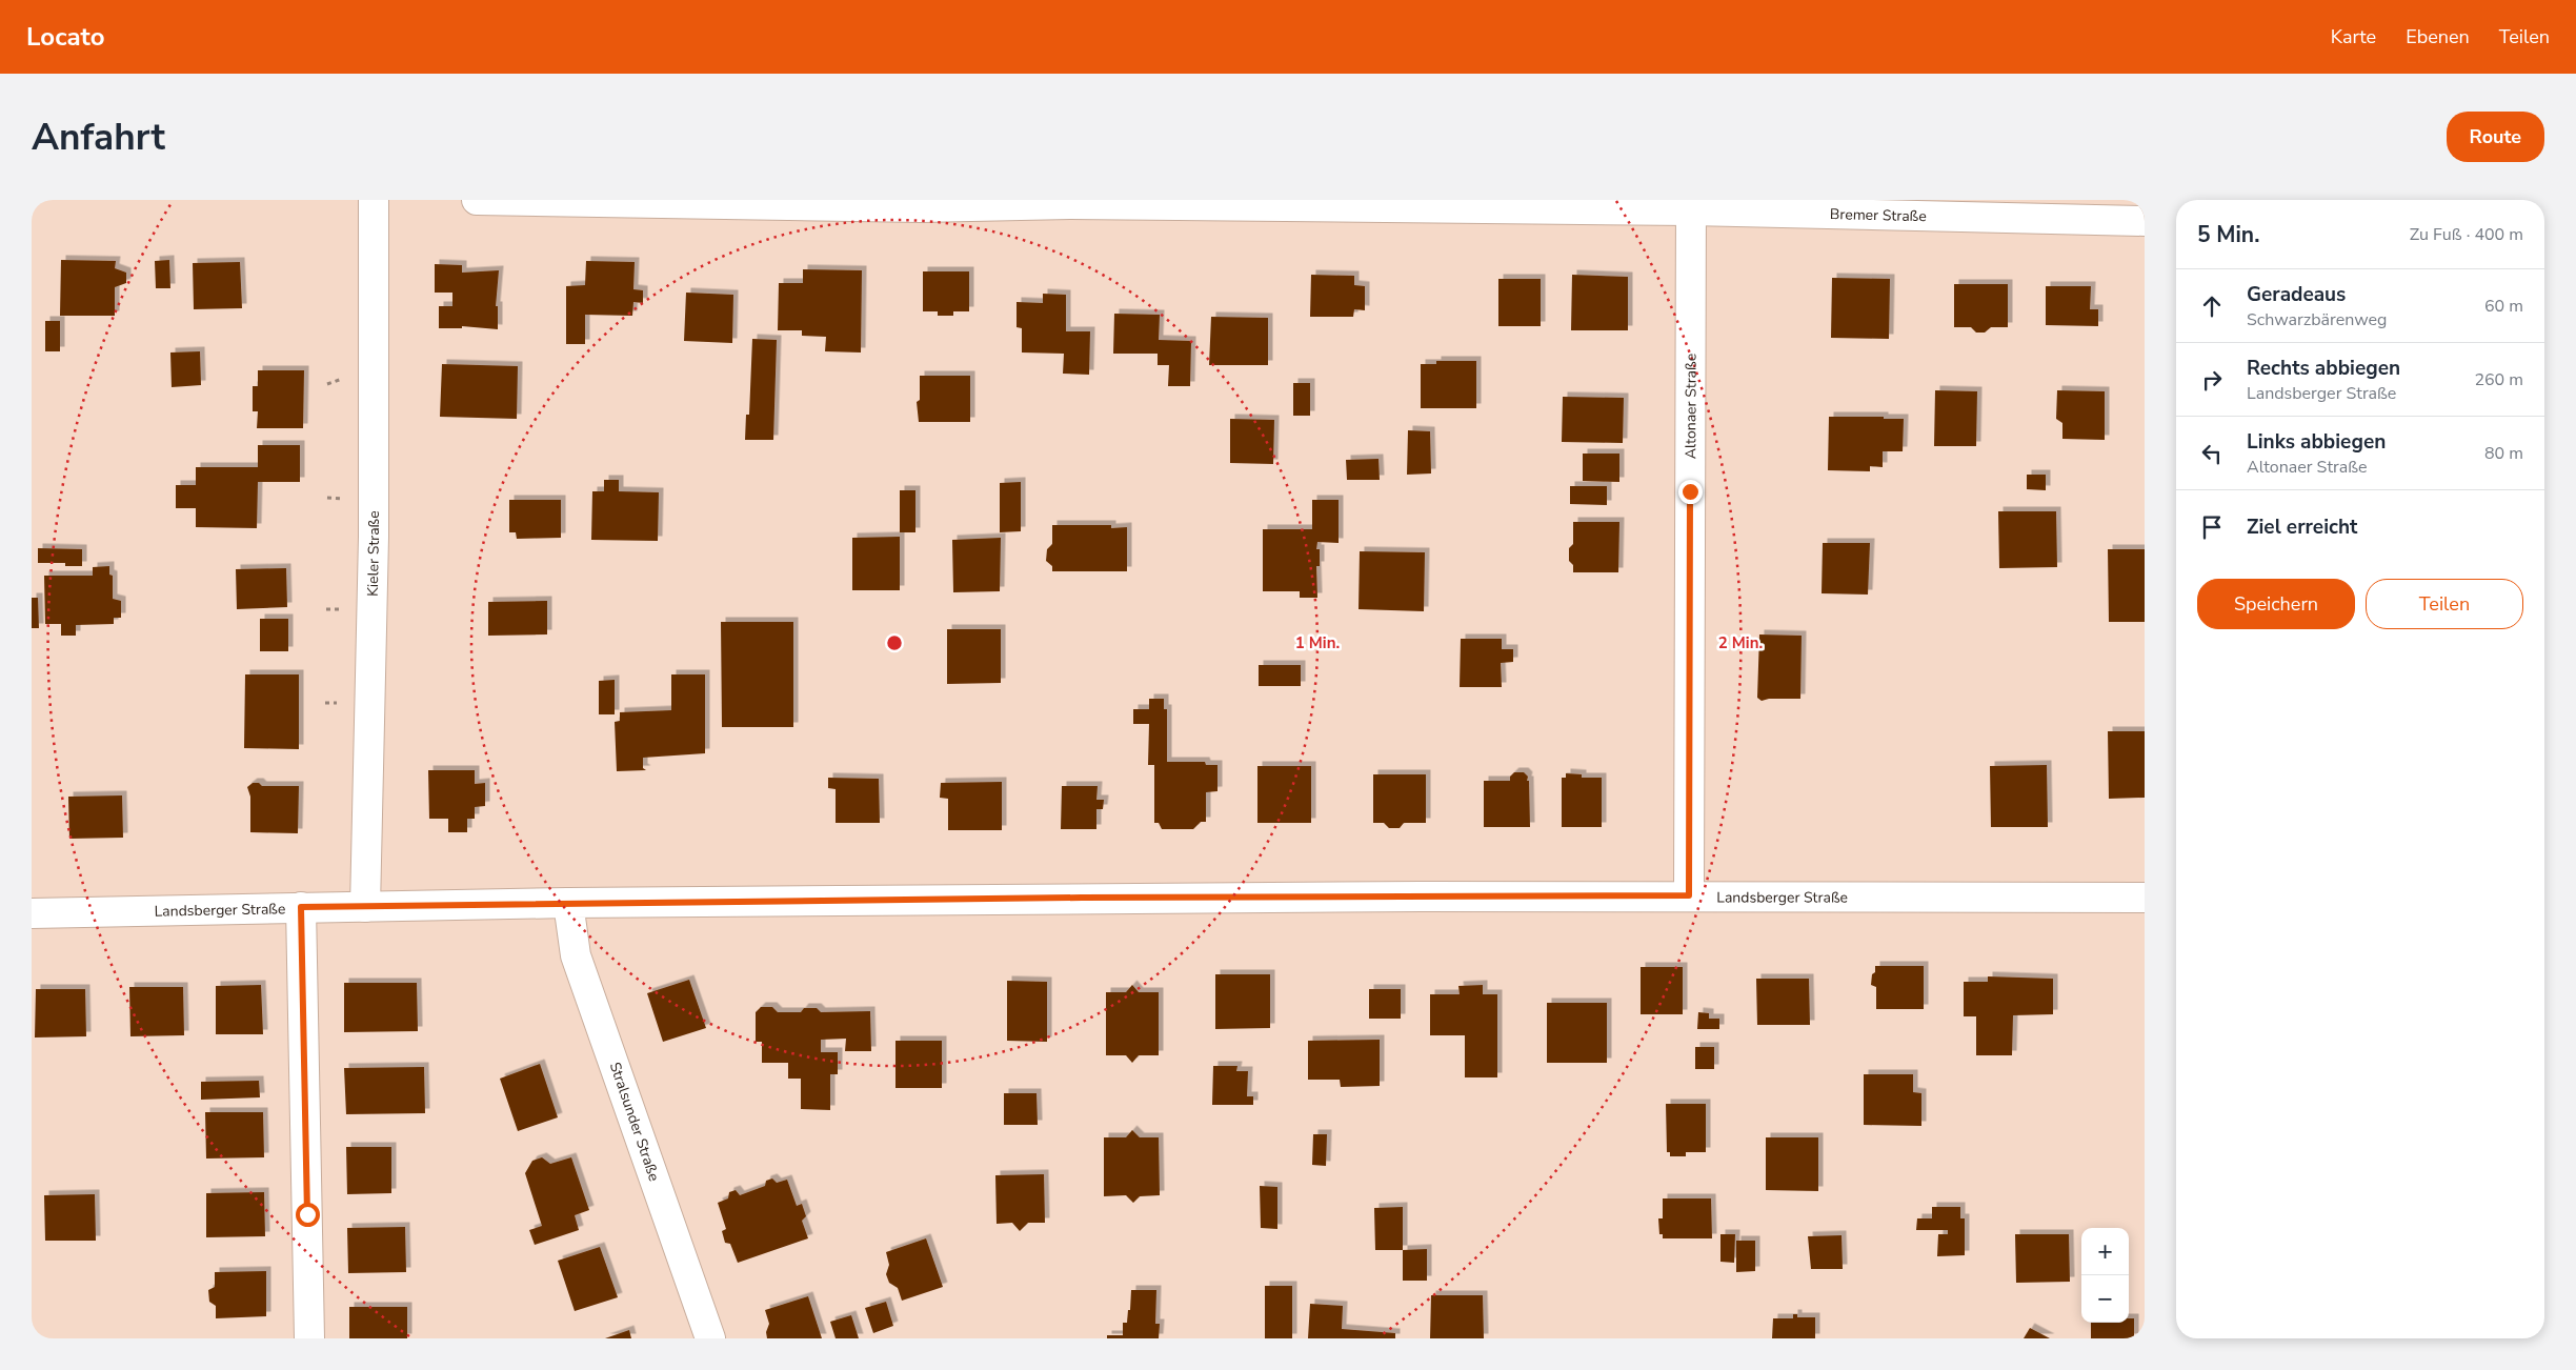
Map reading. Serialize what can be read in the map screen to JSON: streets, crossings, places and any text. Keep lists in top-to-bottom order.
{
  "streets": {
    "street": [
      "Bremer Straße",
      "Altonaer Straße",
      "Kieler Straße",
      "Landsberger Straße",
      "Stralsunder Straße"
    ]
  },
  "crossings": [
    ["Bremer Straße", "Altonaer Straße"],
    ["Altonaer Straße", "Landsberger Straße"],
    ["Kieler Straße", "Landsberger Straße"],
    ["Landsberger Straße", "Stralsunder Straße"]
  ],
  "page": {
    "header": "Locato",
    "nav": ["Karte", "Ebenen", "Teilen"],
    "buttons": [
      "Route",
      ["Speichern", "Teilen"]
    ],
    "title": "Anfahrt",
    "heading": ["5 Min.", "Zu Fuß · 400 m"],
    "list": [
      ["Geradeaus", "Schwarzbärenweg", "60 m"],
      ["Rechts abbiegen", "Landsberger Straße", "260 m"],
      ["Links abbiegen", "Altonaer Straße", "80 m"],
      "Ziel erreicht"
    ],
    "map_buttons": ["+", "−"]
  },
  "rings": ["1 Min.", "2 Min."]
}
